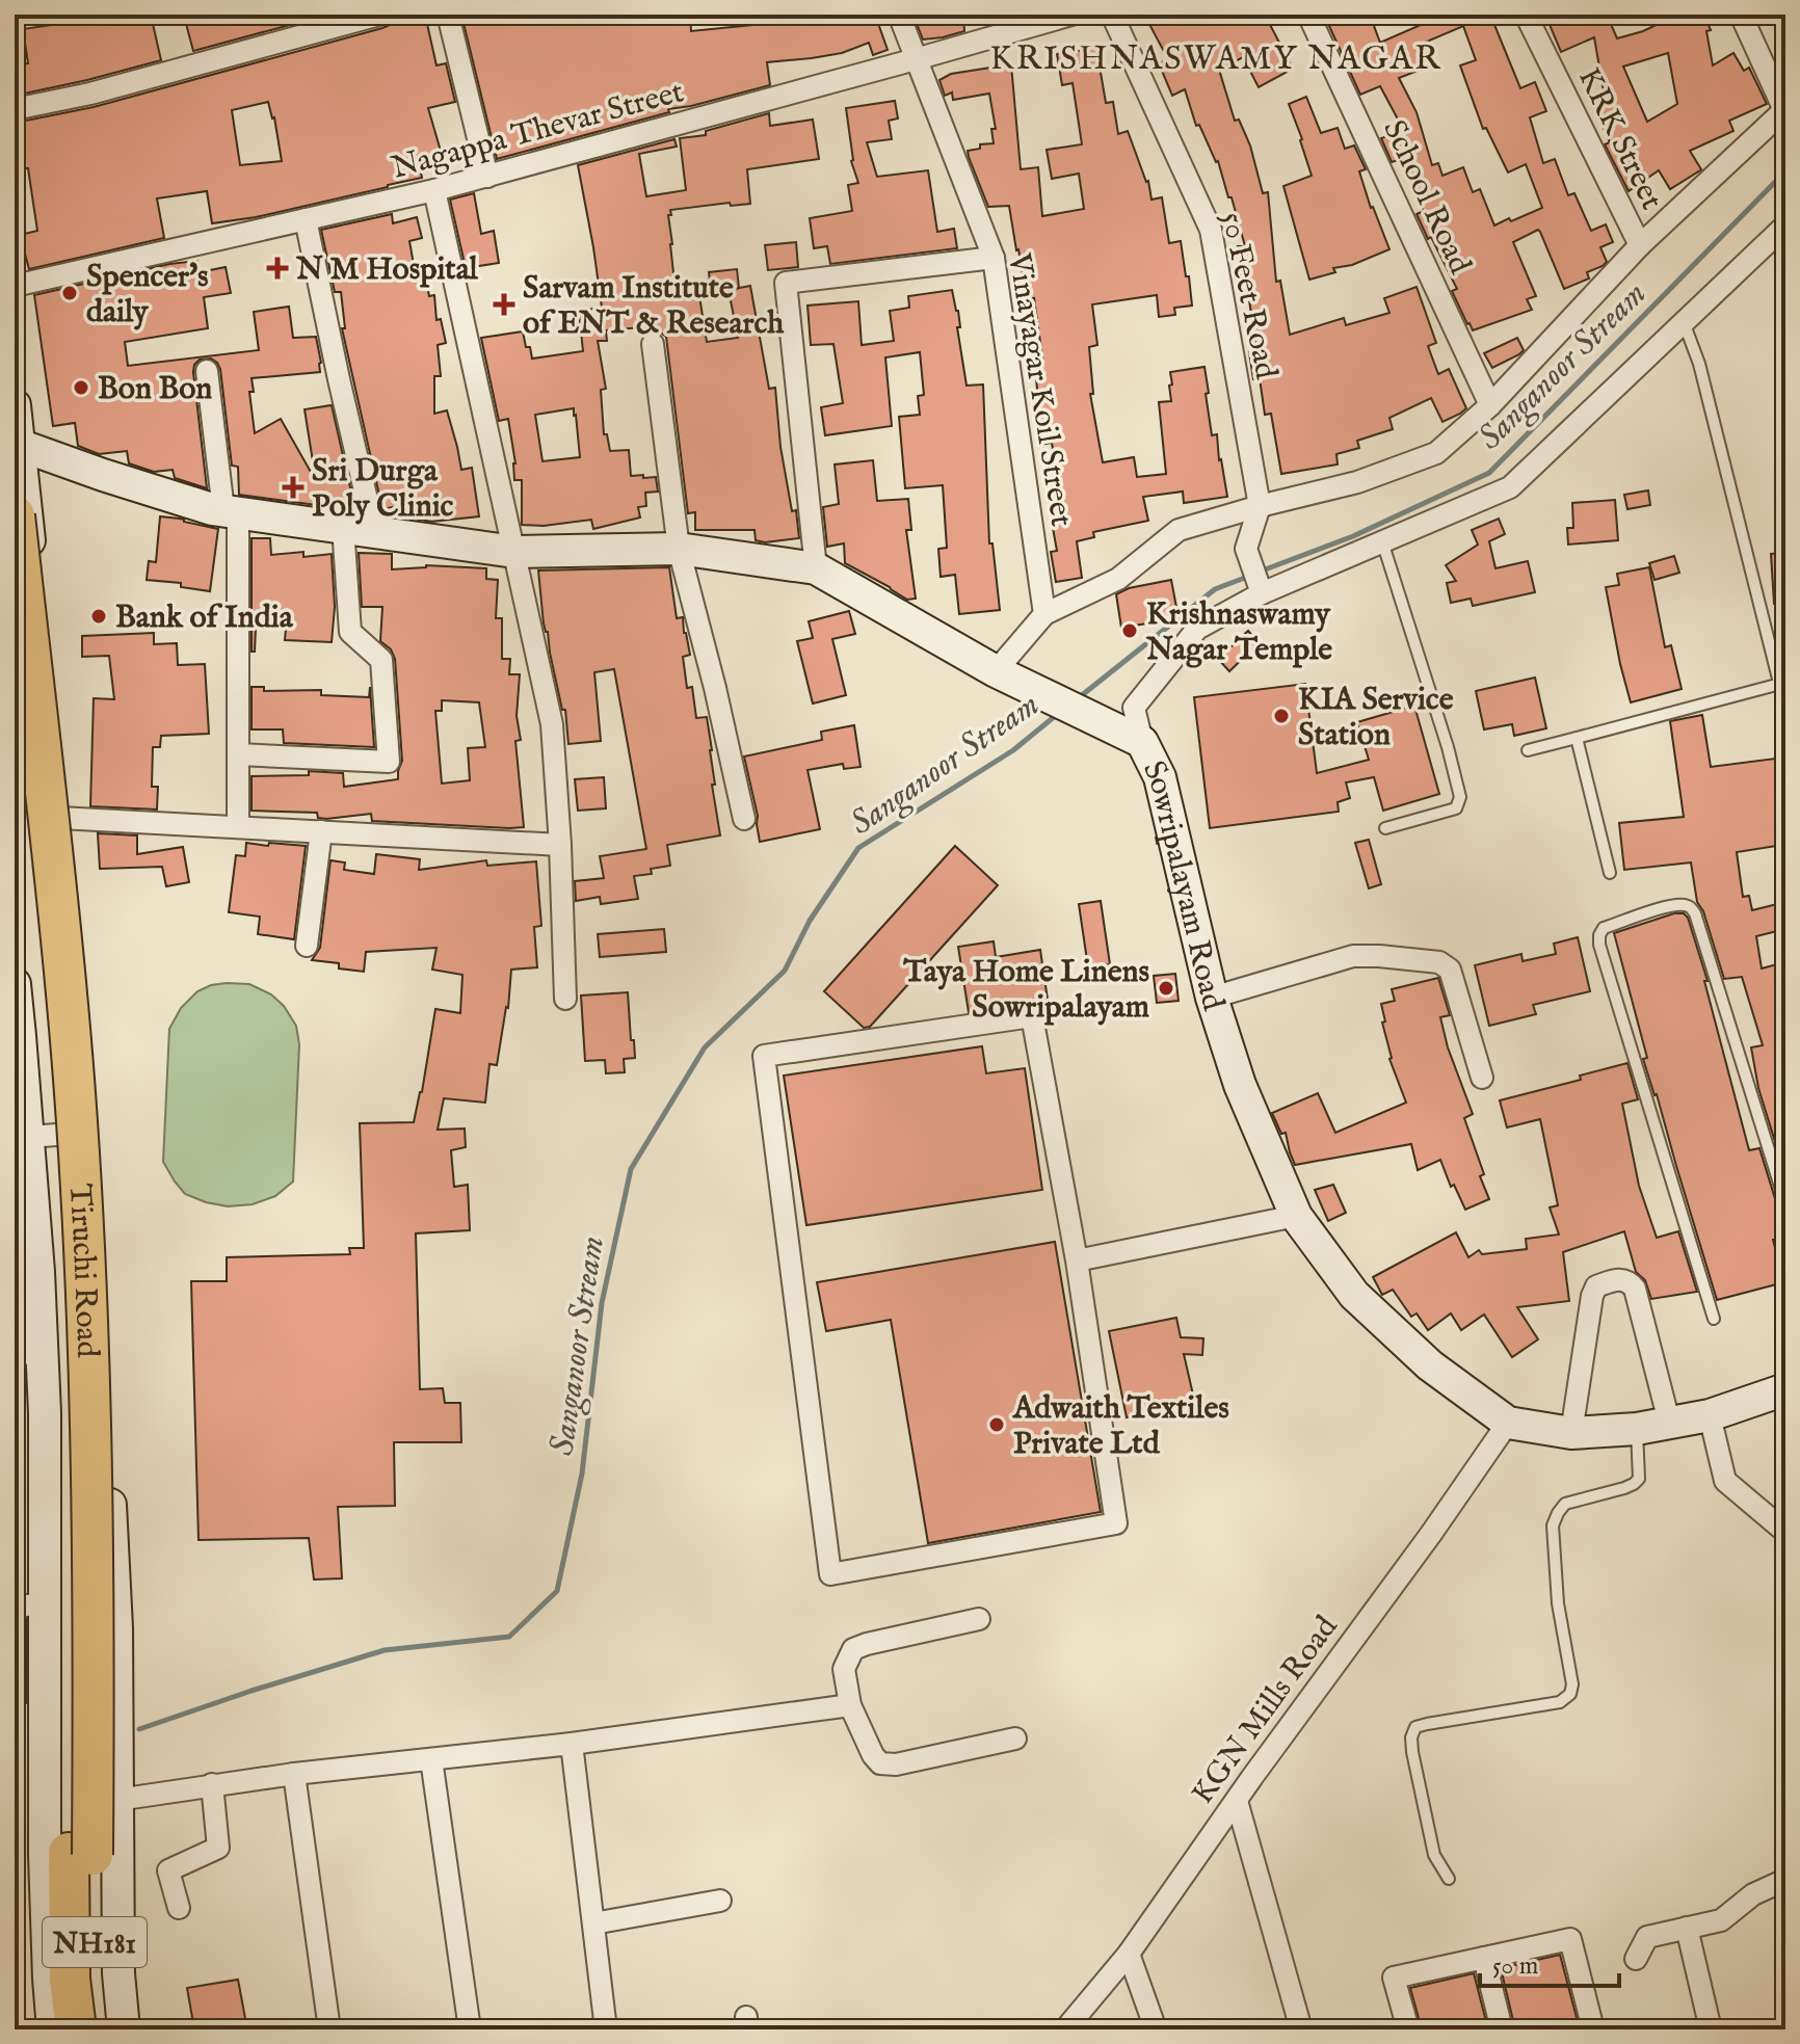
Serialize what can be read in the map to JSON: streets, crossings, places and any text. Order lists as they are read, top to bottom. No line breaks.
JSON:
{"streets":{"highway":["Tiruchi Road","NH181"],"street":["Nagappa Thevar Street","KRK Street","School Road","50 Feet Road","Vinayagar Koil Street","Sowripalayam Road","KGN Mills Road"]},"crossings":[["Nagappa Thevar Street","Vinayagar Koil Street"],["Sowripalayam Road","KGN Mills Road"],["Tiruchi Road","NH181"]],"districts":["KRISHNASWAMY NAGAR"],"water":["Sanganoor Stream"],"places":{"health":["N M Hospital","Sarvam Institute of ENT & Research","Sri Durga Poly Clinic"],"other":["Spencer's daily","Bon Bon","Bank of India","Krishnaswamy Nagar Temple","KIA Service Station","Taya Home Linens Sowripalayam","Adwaith Textiles Private Ltd"]},"scale_bar":"50 m"}
